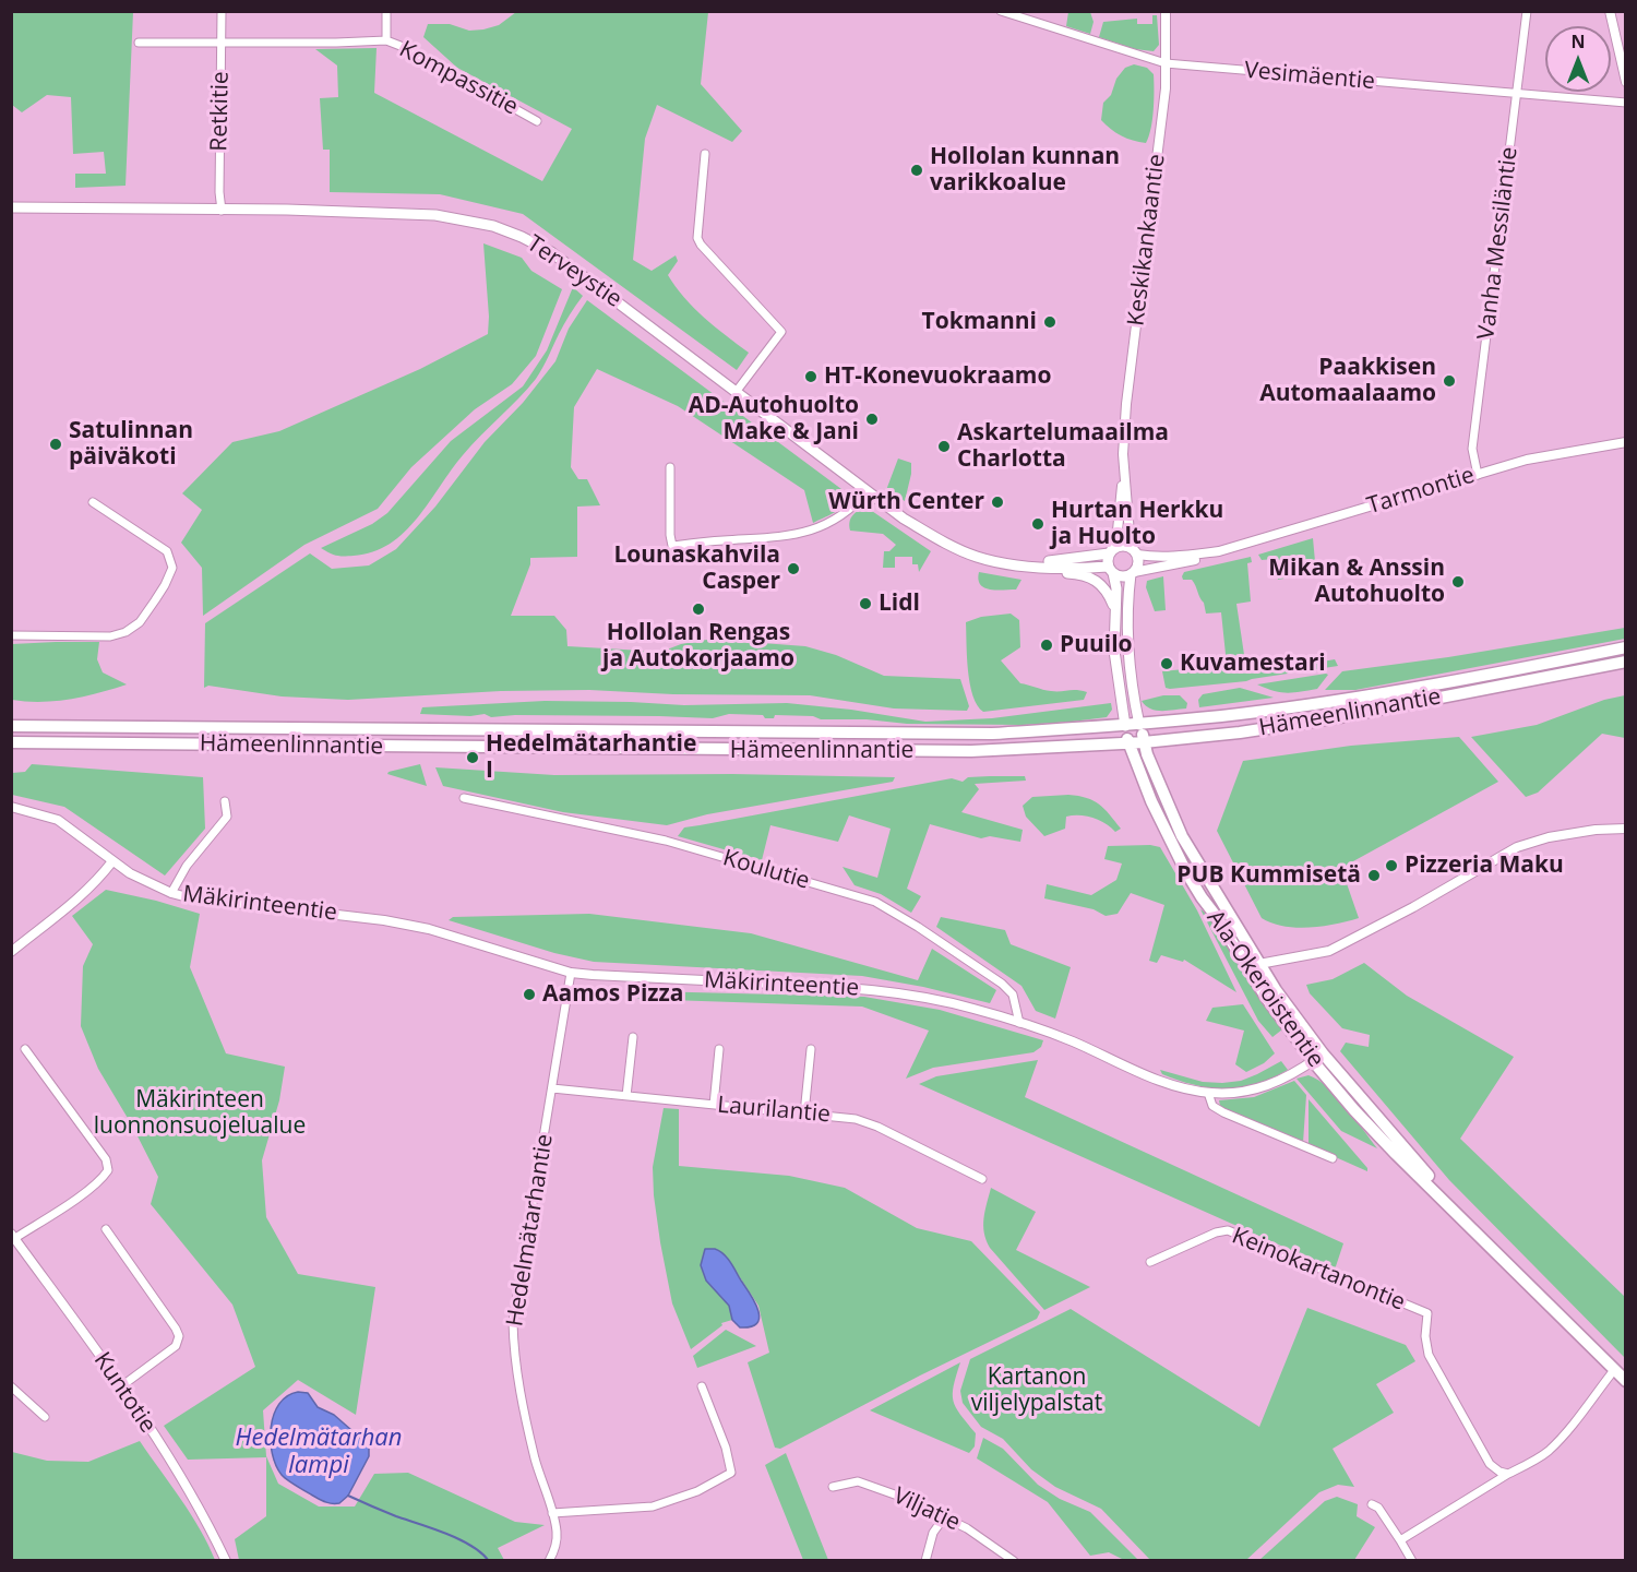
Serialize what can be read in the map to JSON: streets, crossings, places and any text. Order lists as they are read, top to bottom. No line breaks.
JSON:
{"streets":{"main road":["Terveystie","Hämeenlinnantie","Ala-Okeroistentie"],"street":["Vesimäentie","Kompassitie","Retkitie","Keskikankaantie","Vanha Messiläntie","Tarmontie","Koulutie","Mäkirinteentie","Laurilantie","Hedelmätarhantie","Keinokartanontie","Kuntotie","Viljatie"]},"crossings":[["Vesimäentie","Keskikankaantie"],["Vesimäentie","Vanha Messiläntie"],["Kompassitie","Retkitie"],["Retkitie","Terveystie"],["Keskikankaantie","Terveystie"],["Keskikankaantie","Tarmontie"],["Vanha Messiläntie","Tarmontie"],["Terveystie","Tarmontie"],["Hämeenlinnantie","Ala-Okeroistentie"],["Koulutie","Mäkirinteentie"],["Mäkirinteentie","Ala-Okeroistentie"],["Mäkirinteentie","Hedelmätarhantie"],["Laurilantie","Hedelmätarhantie"]],"water":["Hedelmätarhan lampi"],"parks":["Mäkirinteen luonnonsuojelualue","Kartanon viljelypalstat"],"places":["Hollolan kunnan varikkoalue","Tokmanni","HT-Konevuokraamo","Paakkisen Automaalaamo","AD-Autohuolto Make & Jani","Satulinnan päiväkoti","Askartelumaailma Charlotta","Würth Center","Hurtan Herkku ja Huolto","Lounaskahvila Casper","Mikan & Anssin Autohuolto","Lidl","Hollolan Rengas ja Autokorjaamo","Puuilo","Kuvamestari","Hedelmätarhantie I","Pizzeria Maku","PUB Kummisetä","Aamos Pizza"],"north":"top"}
